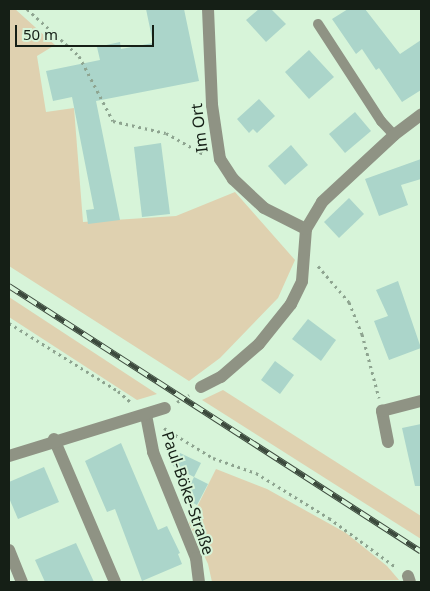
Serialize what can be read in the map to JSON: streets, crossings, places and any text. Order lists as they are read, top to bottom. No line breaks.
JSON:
{"streets":{"street":["Im Ort","Paul-Böke-Straße"]},"scale_bar":"50 m"}
